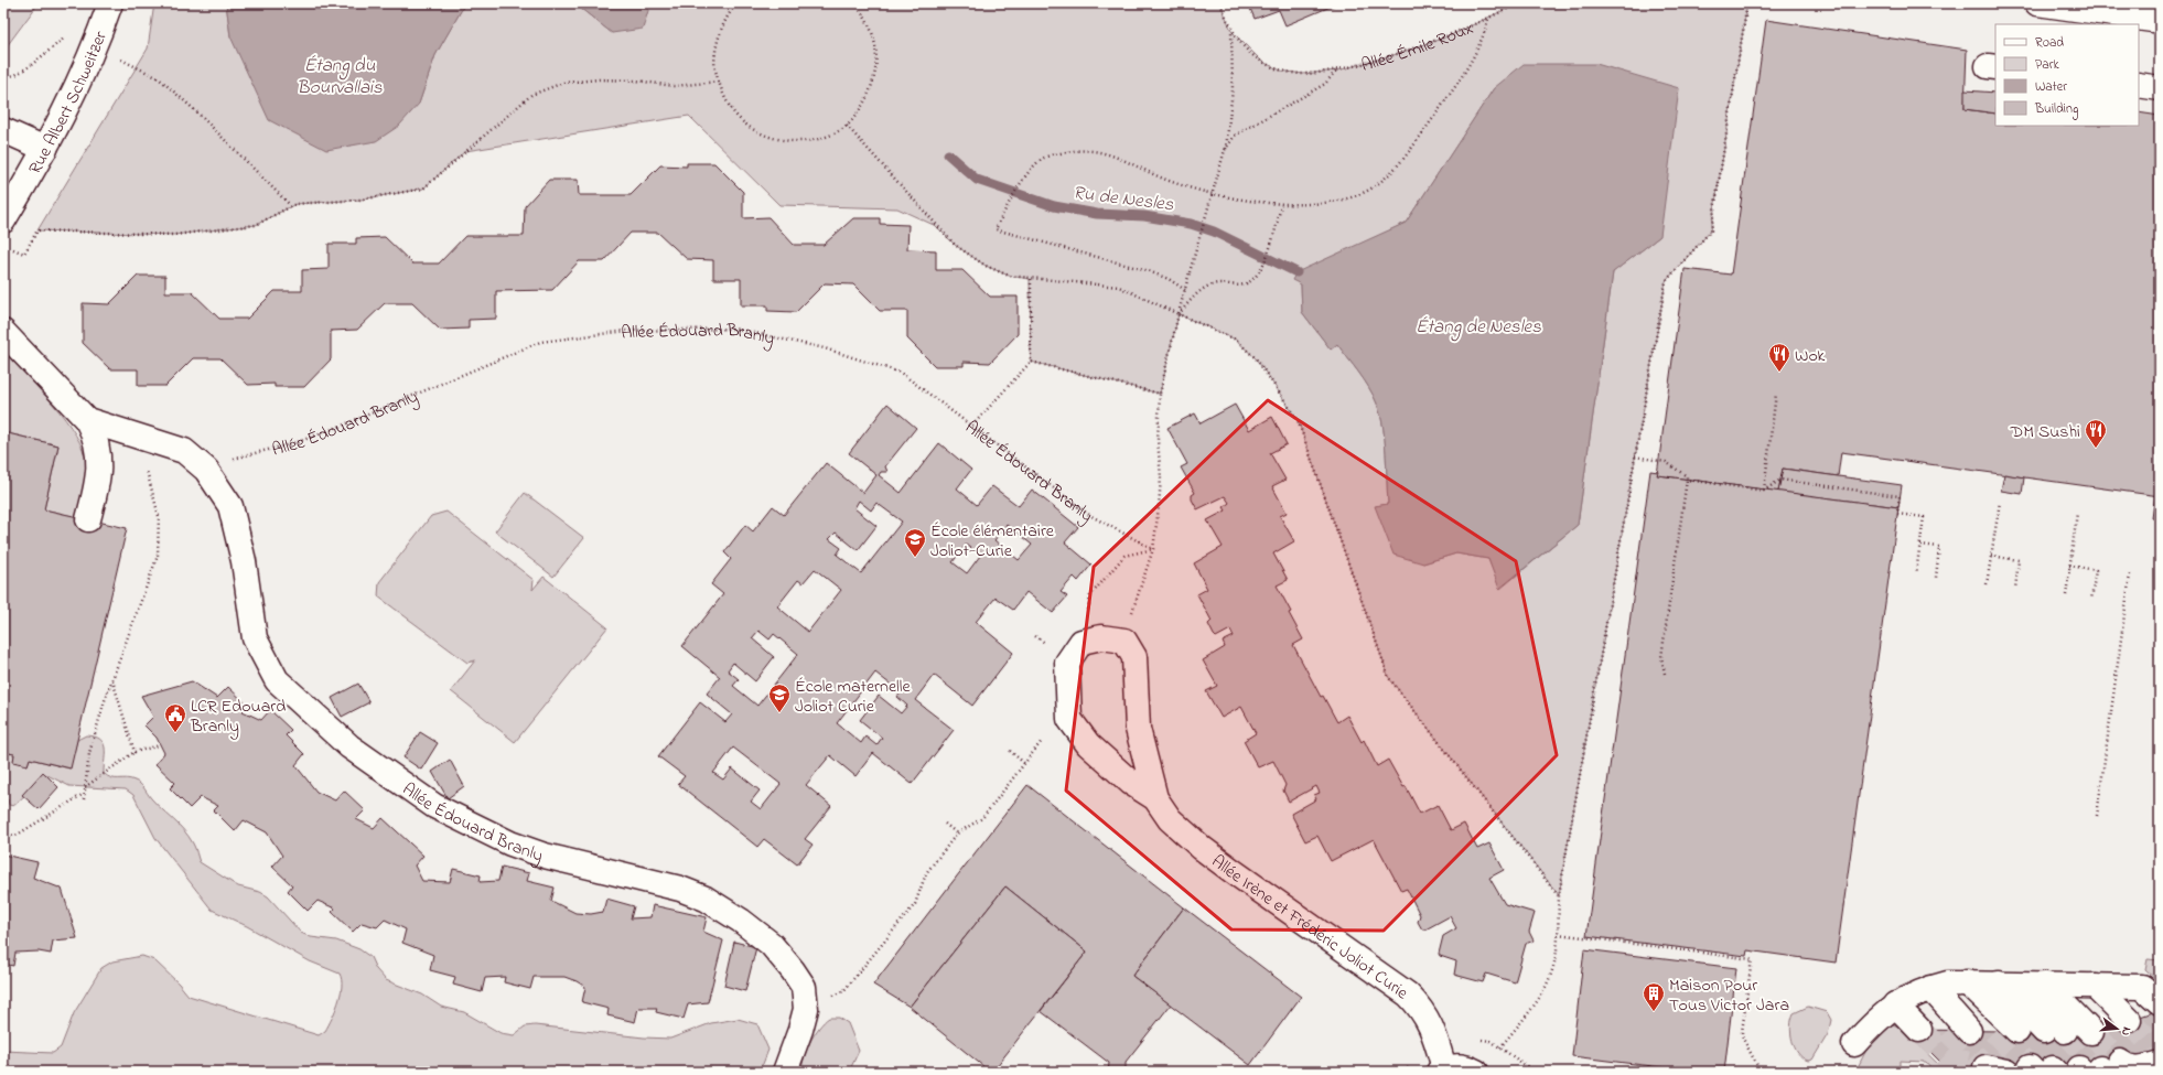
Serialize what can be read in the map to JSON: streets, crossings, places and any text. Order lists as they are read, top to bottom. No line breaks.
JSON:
{"streets":{"street":["Rue Albert Schweitzer","Allée Édouard Branly","Allée Irène et Frédéric Joliot Curie"],"path":["Allée Émile Roux"]},"water":["Étang du Bourvallais","Ru de Nesles","Étang de Nesles"],"places":{"restaurant":["Wok","DM Sushi"],"school or university":["École élémentaire Joliot-Curie","École maternelle Joliot Curie"],"public building":["LCR Edouard Branly"],"building":["Maison Pour Tous Victor Jara"]},"legend":["Road","Park","Water","Building"],"north":"right"}
